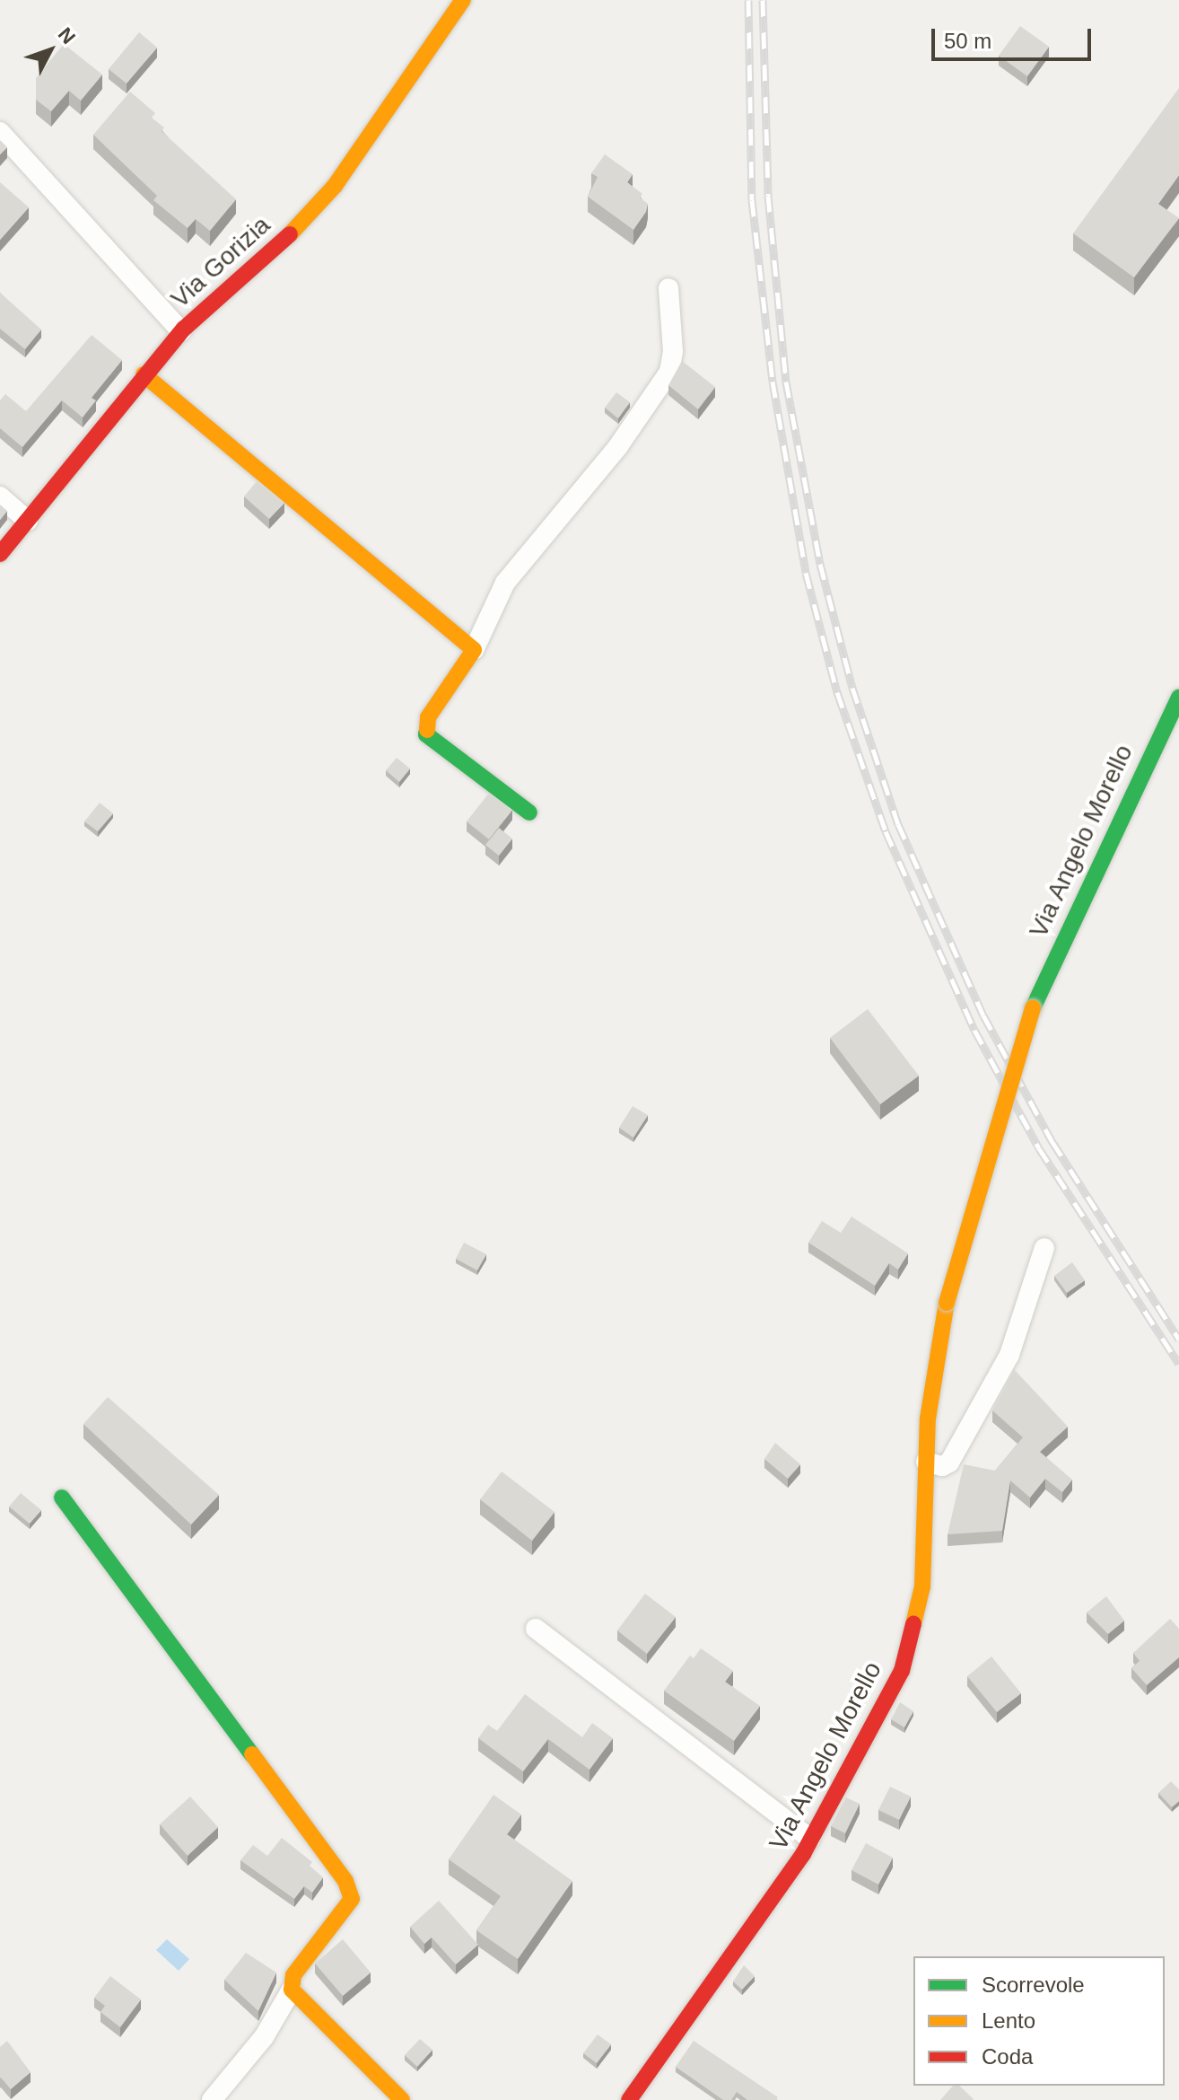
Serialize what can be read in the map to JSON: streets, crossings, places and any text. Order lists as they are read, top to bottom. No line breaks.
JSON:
{"streets":{"street":["Via Gorizia","Via Angelo Morello"]},"legend":["Scorrevole","Lento","Coda"],"scale_bar":"50 m","north":"top right"}
